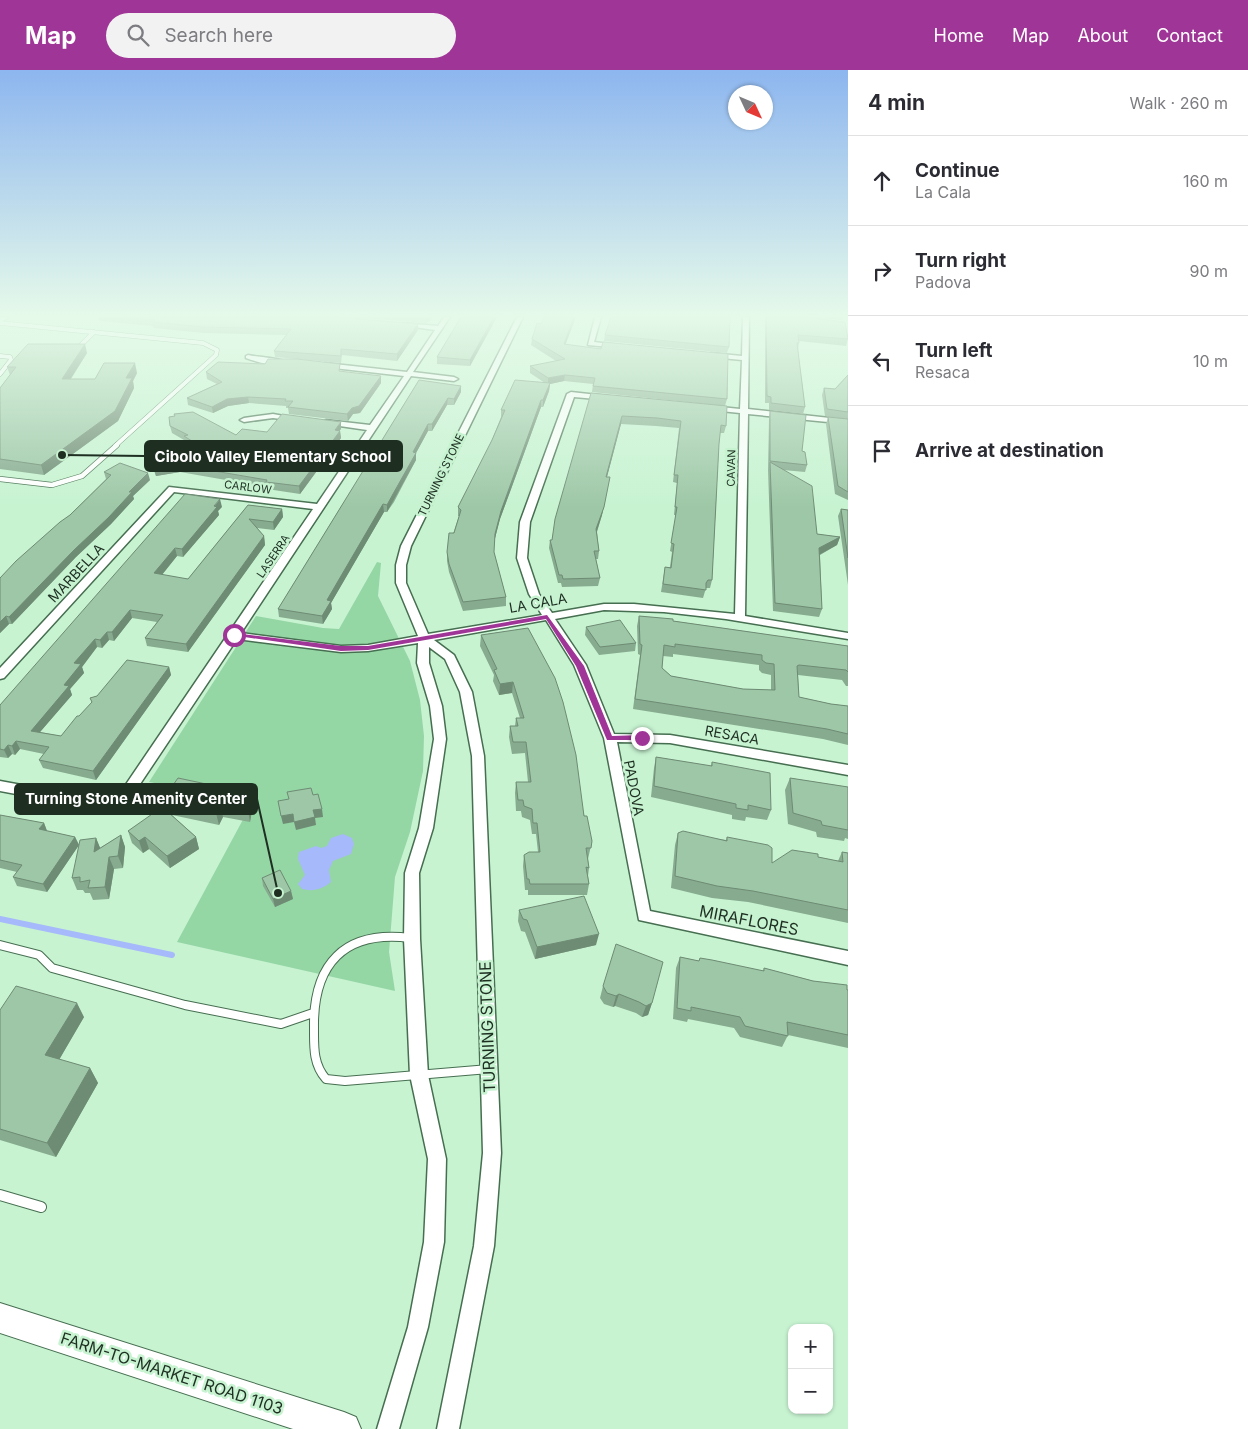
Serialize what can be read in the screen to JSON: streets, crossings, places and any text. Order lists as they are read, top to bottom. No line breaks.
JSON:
{"streets":{"main road":["FARM-TO-MARKET ROAD 1103"],"street":["CAVAN","TURNING STONE","CARLOW","LASERRA","MARBELLA","LA CALA","RESACA","PADOVA","MIRAFLORES"]},"crossings":[["CAVAN","LA CALA"],["TURNING STONE","LA CALA"],["CARLOW","LASERRA"],["CARLOW","MARBELLA"],["LASERRA","LA CALA"],["LA CALA","PADOVA"],["RESACA","PADOVA"],["PADOVA","MIRAFLORES"]],"places":["Cibolo Valley Elementary School","Turning Stone Amenity Center"],"north":"bottom right","page":{"header":"Map","search":"Search here","nav":["Home","Map","About","Contact"],"heading":["4 min","Walk · 260 m"],"list":[["Continue","La Cala","160 m"],["Turn right","Padova","90 m"],["Turn left","Resaca","10 m"],"Arrive at destination"],"map_buttons":["+","−"]}}
